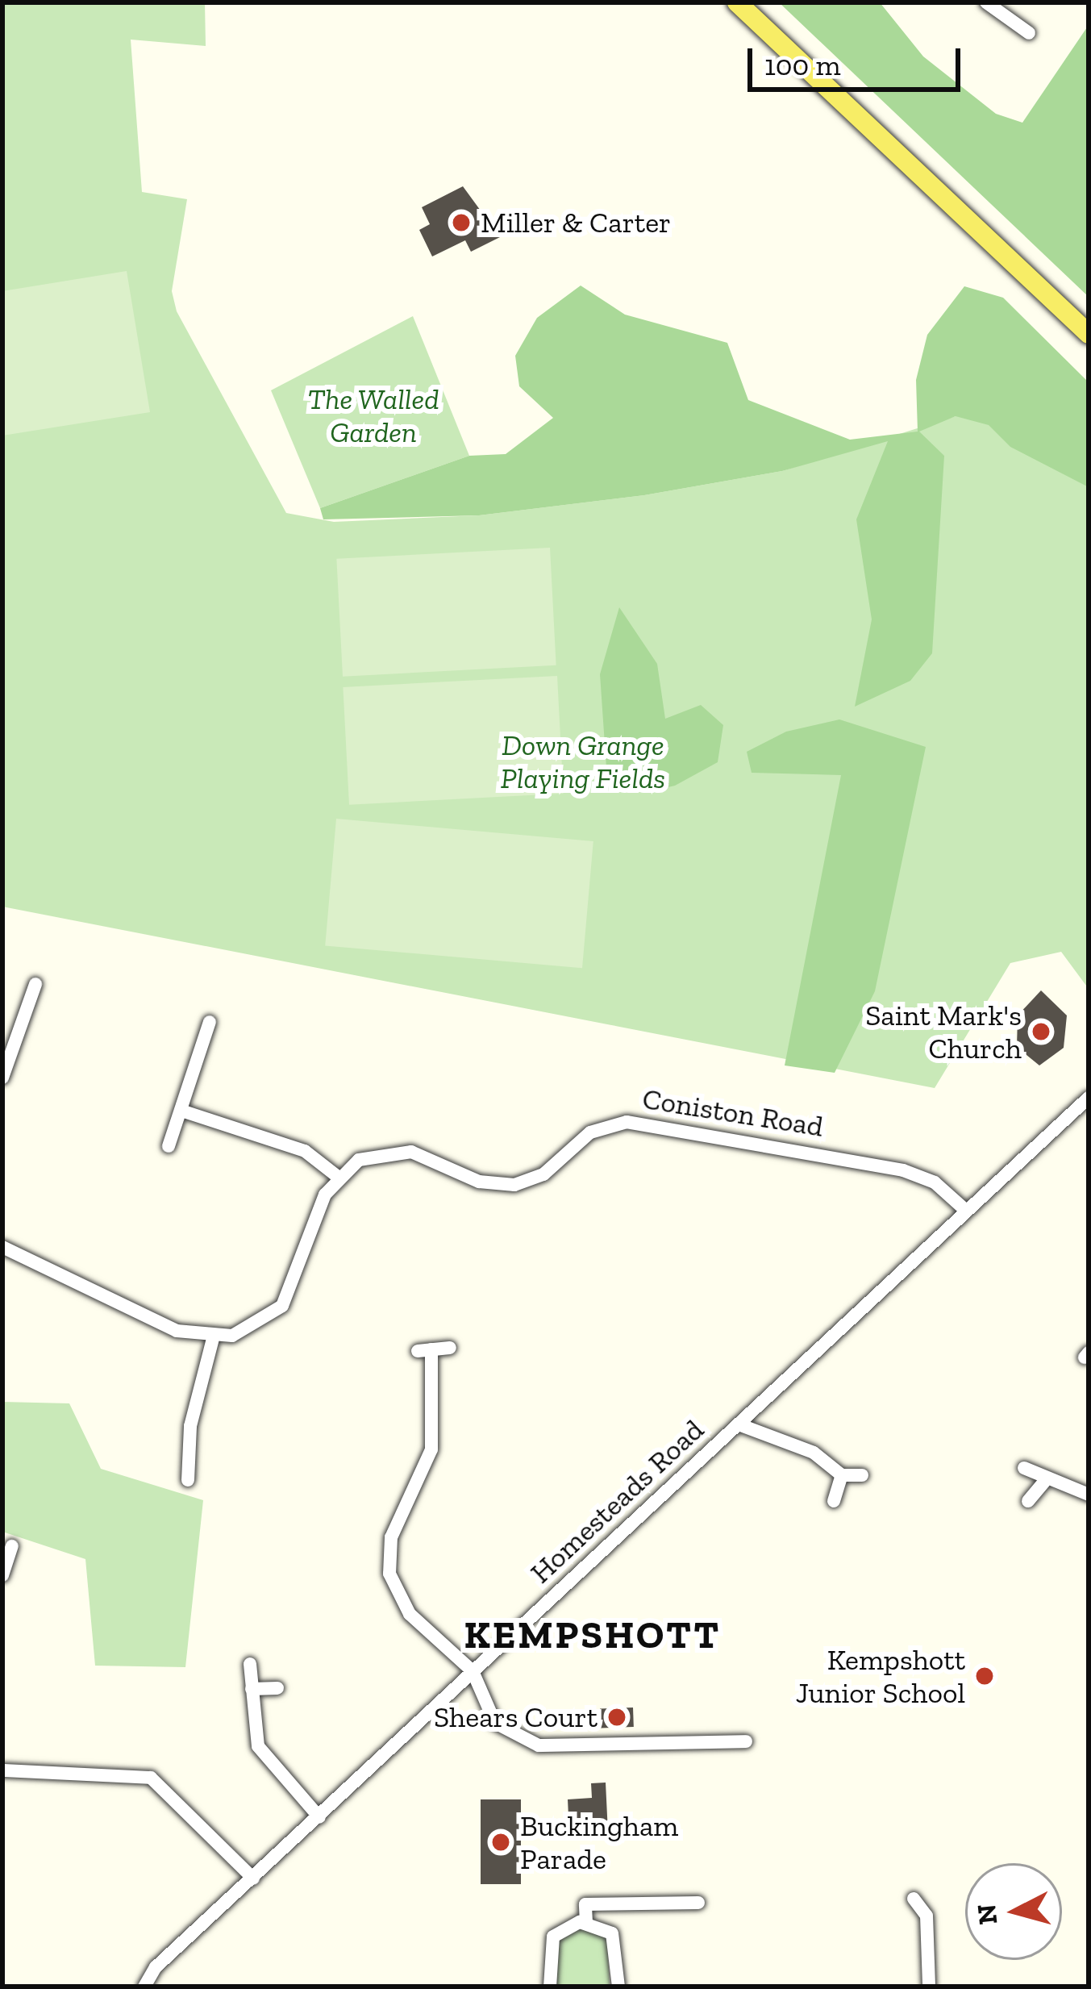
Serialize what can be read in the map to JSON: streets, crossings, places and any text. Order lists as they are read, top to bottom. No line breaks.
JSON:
{"streets":{"street":["Coniston Road","Homesteads Road"]},"crossings":[["Coniston Road","Homesteads Road"]],"districts":["KEMPSHOTT"],"parks":["The Walled Garden","Down Grange Playing Fields"],"places":["Miller & Carter","Saint Mark's Church","Kempshott Junior School","Shears Court","Buckingham Parade"],"scale_bar":"100 m","north":"left"}
